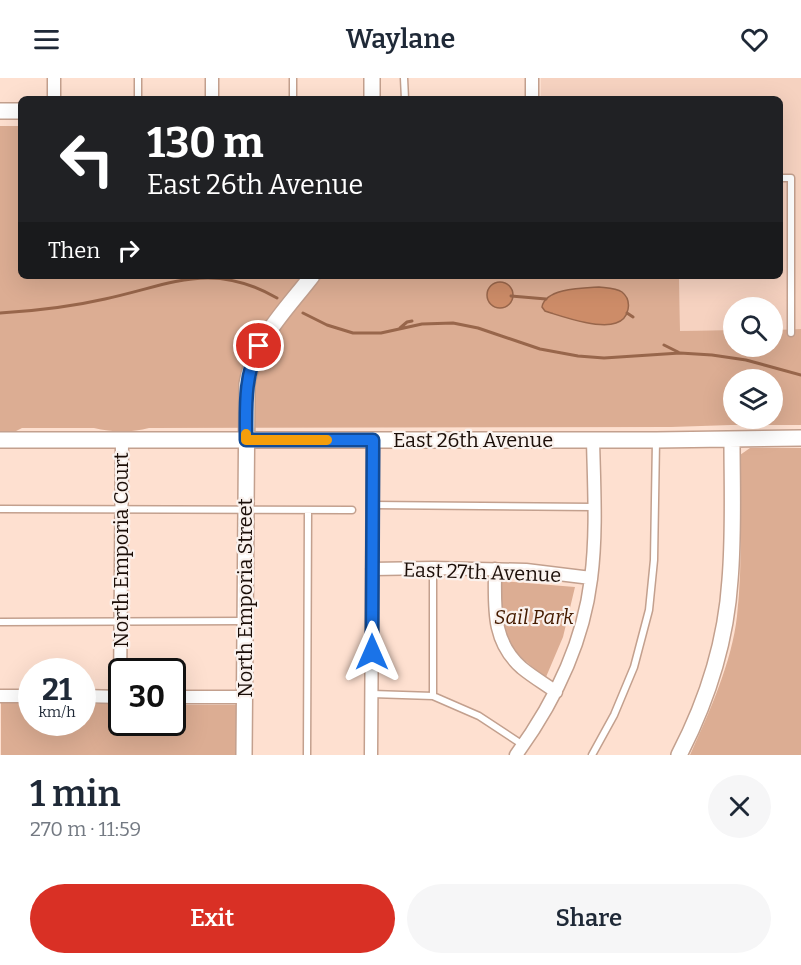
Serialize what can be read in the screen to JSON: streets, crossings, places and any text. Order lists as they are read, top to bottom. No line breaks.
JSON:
{"streets":{"street":["East 26th Avenue","North Emporia Court","East 27th Avenue","North Emporia Street"]},"crossings":[["East 26th Avenue","North Emporia Court"],["East 26th Avenue","North Emporia Street"]],"parks":["Sail Park"],"page":{"header":"Waylane","turn":["130 m","East 26th Avenue"],"then":"Then","speed":"21 km/h","limit":"30","heading":["1 min","270 m · 11:59"],"buttons":["Exit","Share"]}}
